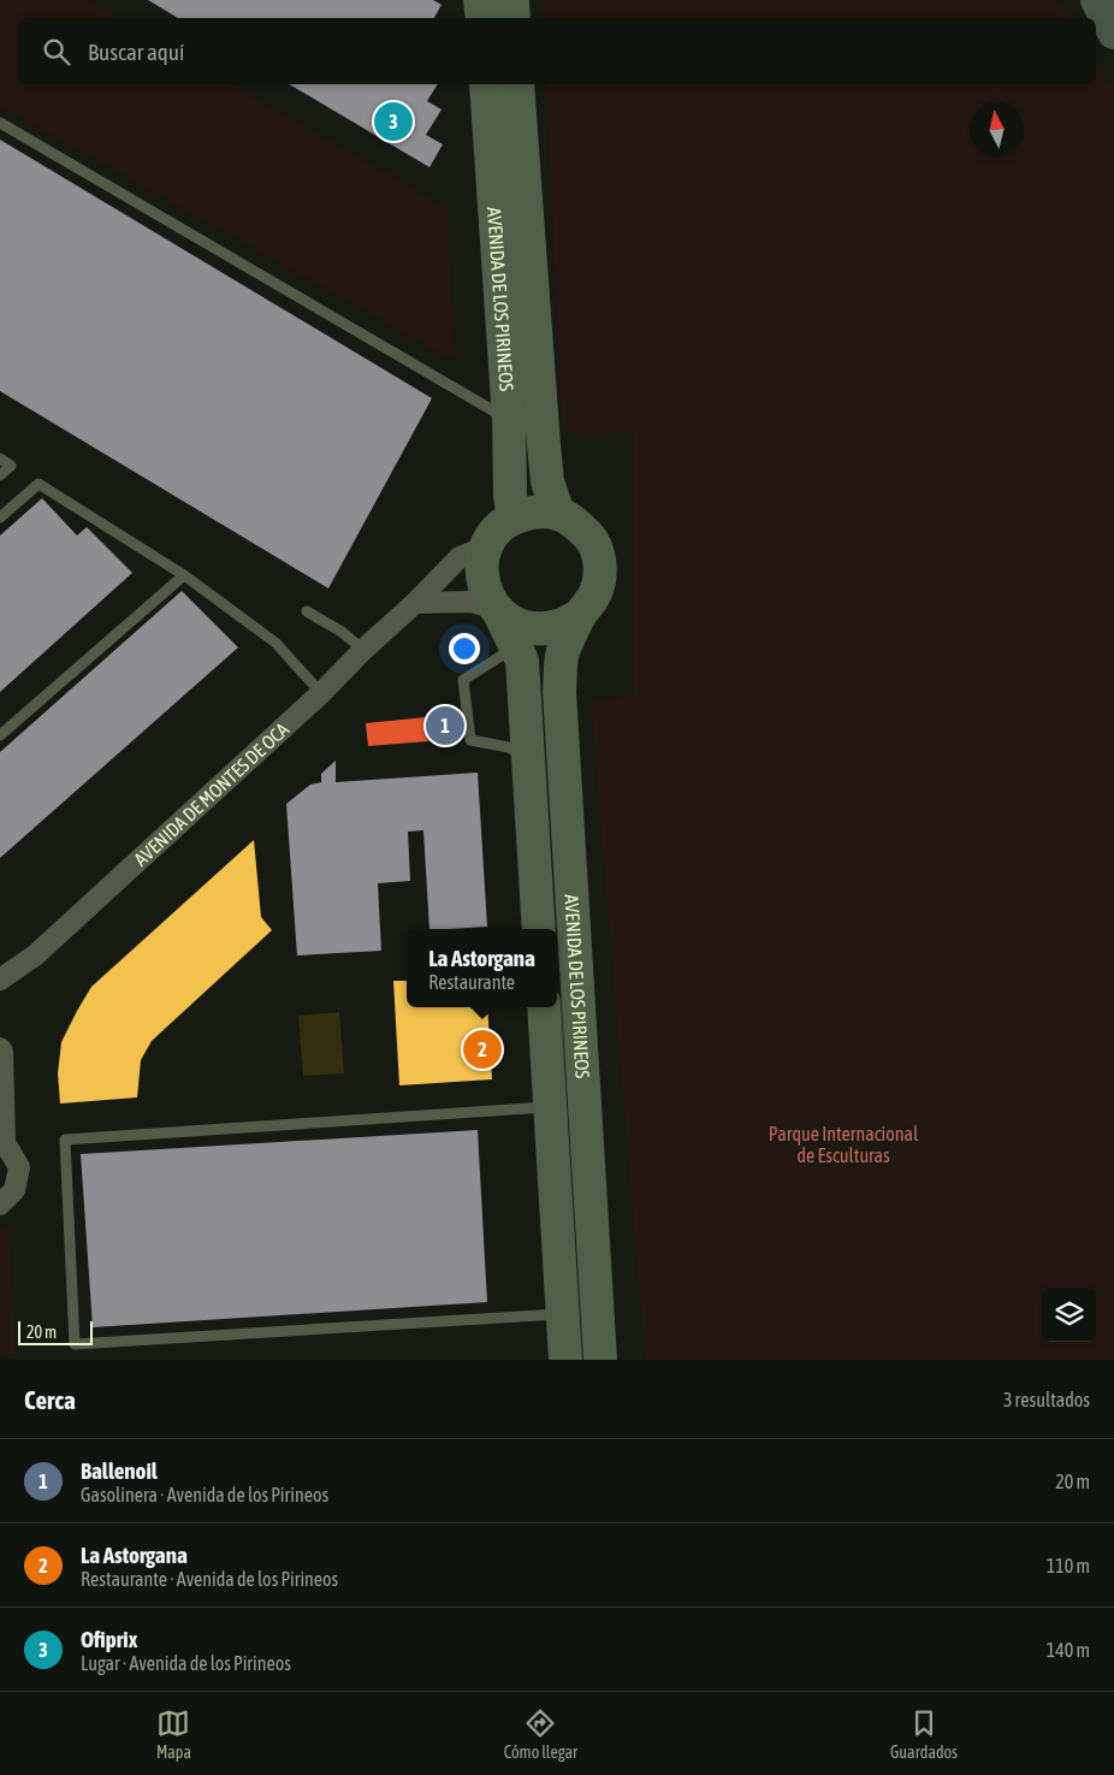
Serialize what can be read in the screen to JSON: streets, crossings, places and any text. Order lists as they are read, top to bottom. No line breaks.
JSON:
{"streets":{"main road":["AVENIDA DE LOS PIRINEOS"],"street":["AVENIDA DE MONTES DE OCA"]},"crossings":[["AVENIDA DE LOS PIRINEOS","AVENIDA DE MONTES DE OCA"]],"parks":["Parque Internacional de Esculturas"],"scale_bar":"20 m","north":"top","page":{"search":"Buscar aquí","pins":["3","1","2"],"popup":["La Astorgana","Restaurante"],"scale":"20 m","heading":["Cerca","3 resultados"],"list":[{"mark":"1","name":"Ballenoil","note":"Gasolinera · Avenida de los Pirineos","value":"20 m"},{"mark":"2","name":"La Astorgana","note":"Restaurante · Avenida de los Pirineos","value":"110 m"},{"mark":"3","name":"Ofiprix","note":"Lugar · Avenida de los Pirineos","value":"140 m"}],"nav":["Mapa","Cómo llegar","Guardados"]}}
